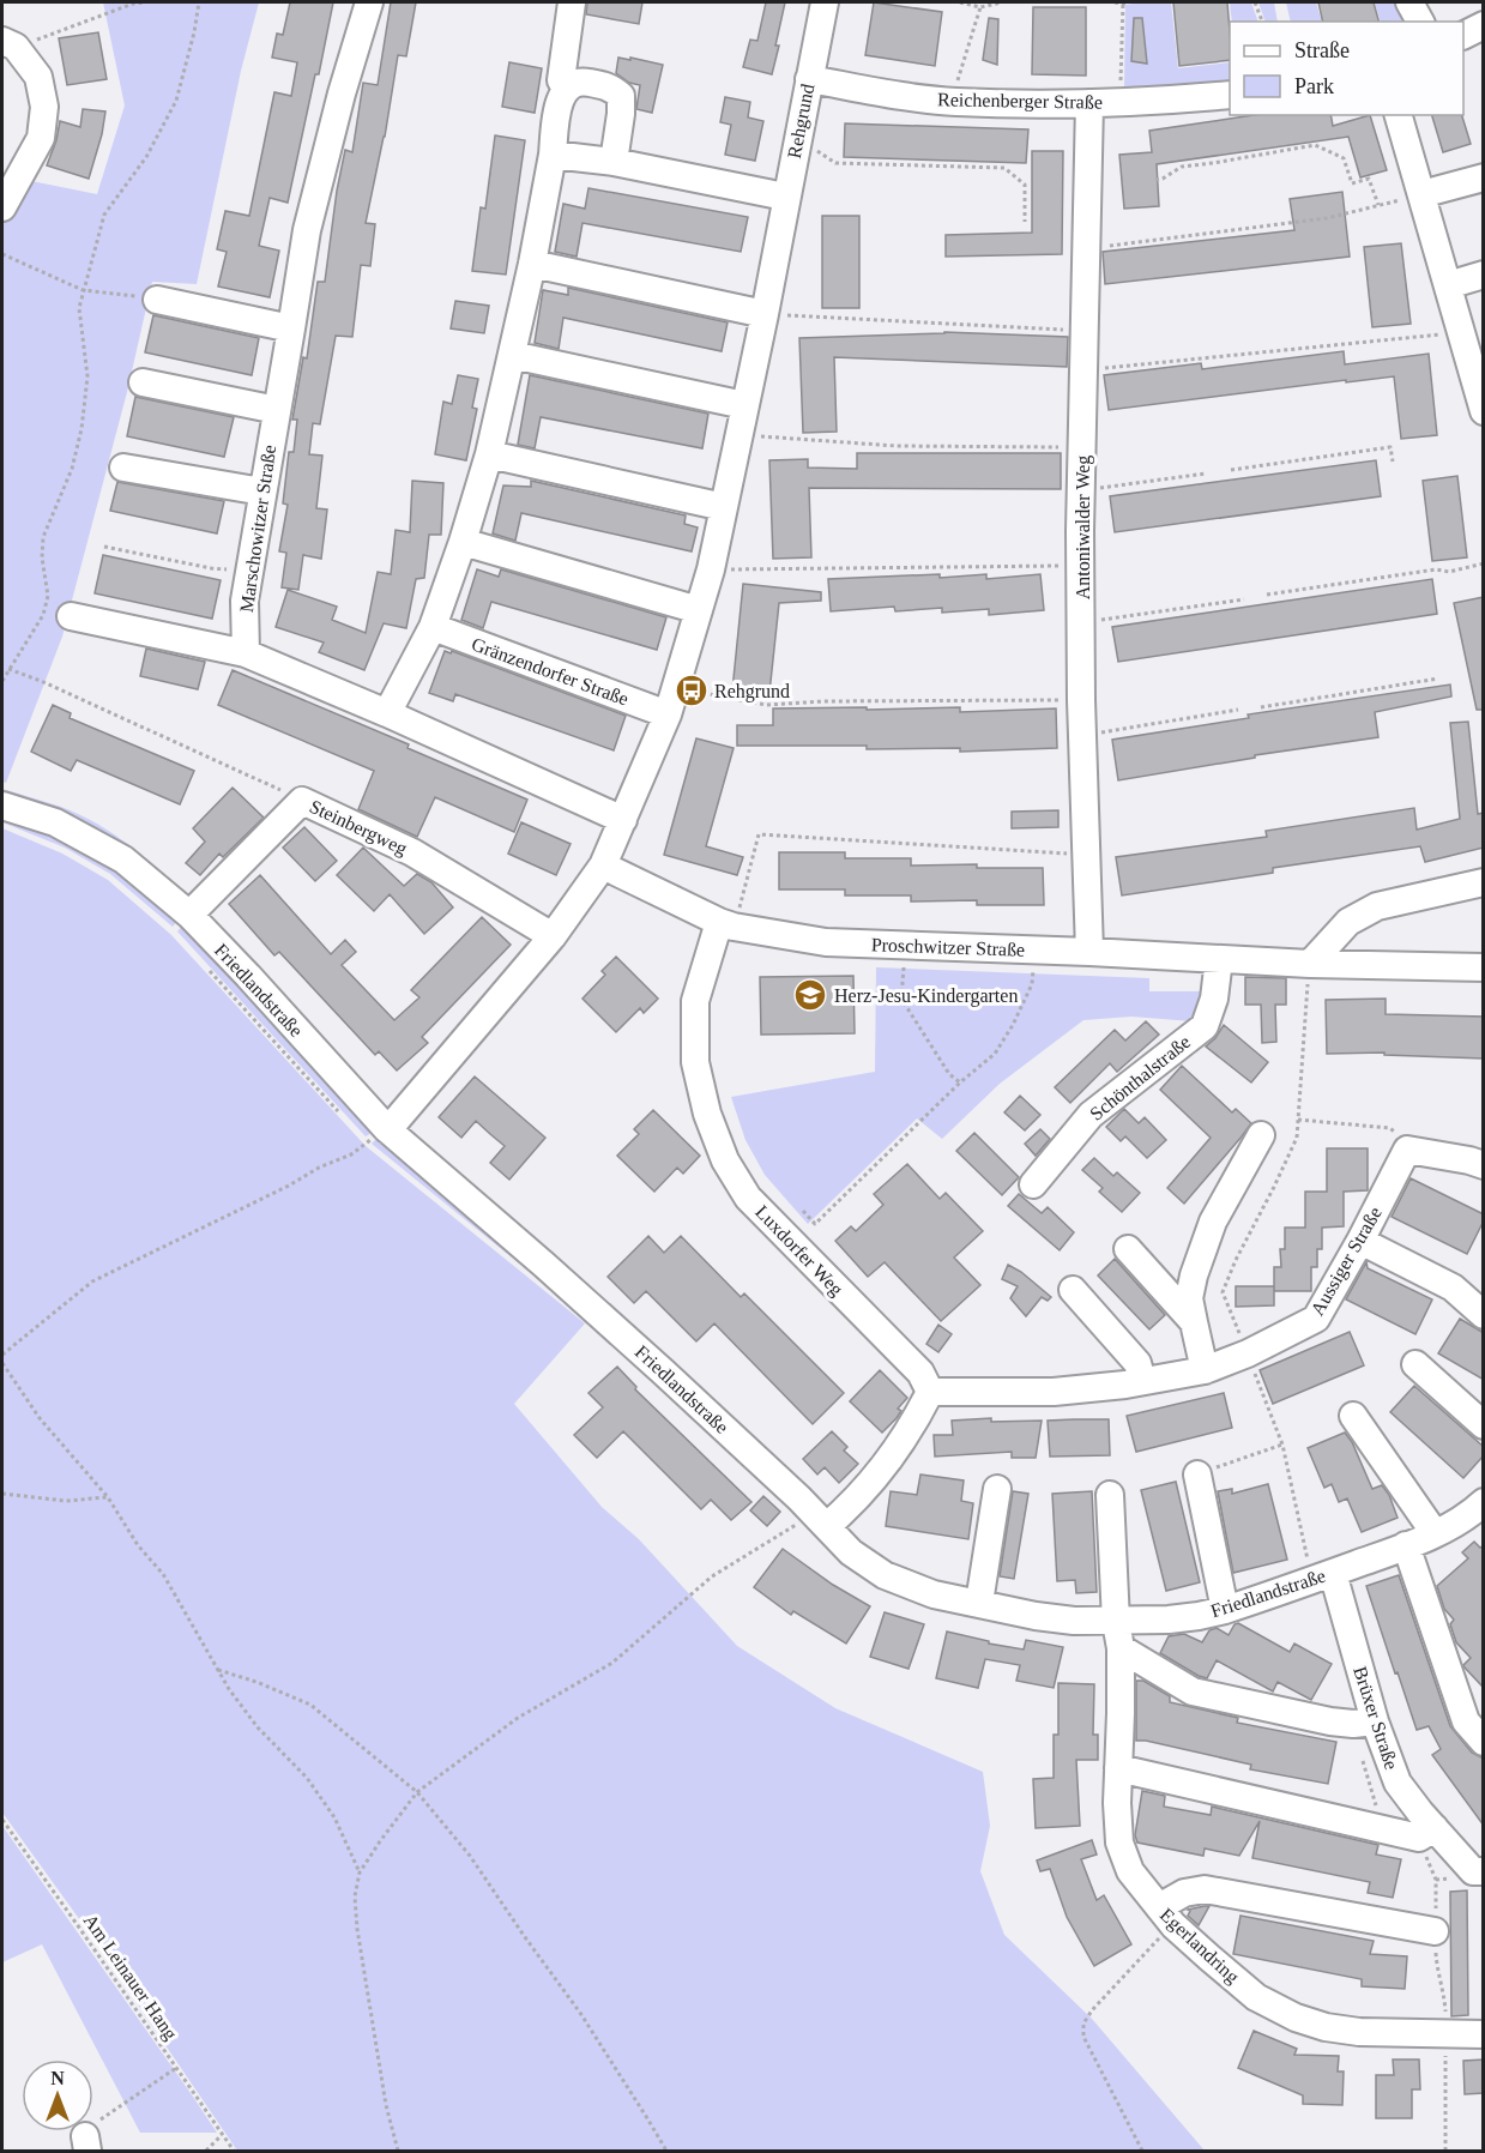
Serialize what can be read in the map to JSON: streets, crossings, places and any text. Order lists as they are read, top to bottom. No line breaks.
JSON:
{"streets":{"street":["Reichenberger Straße","Rehgrund","Antoniwalder Weg","Marschowitzer Straße","Gränzendorfer Straße","Steinbergweg","Proschwitzer Straße","Friedlandstraße","Schönthalstraße","Luxdorfer Weg","Aussiger Straße","Brüxer Straße","Egerlandring"],"path":["Am Leinauer Hang"]},"crossings":[["Reichenberger Straße","Rehgrund"],["Reichenberger Straße","Antoniwalder Weg"],["Rehgrund","Gränzendorfer Straße"],["Rehgrund","Steinbergweg"],["Rehgrund","Proschwitzer Straße"],["Rehgrund","Friedlandstraße"],["Antoniwalder Weg","Proschwitzer Straße"],["Steinbergweg","Friedlandstraße"],["Proschwitzer Straße","Schönthalstraße"],["Proschwitzer Straße","Luxdorfer Weg"],["Friedlandstraße","Brüxer Straße"],["Friedlandstraße","Egerlandring"],["Luxdorfer Weg","Aussiger Straße"]],"places":{"bus stop":["Rehgrund"],"school or university":["Herz-Jesu-Kindergarten"]},"legend":["Straße","Park"],"north":"top"}
